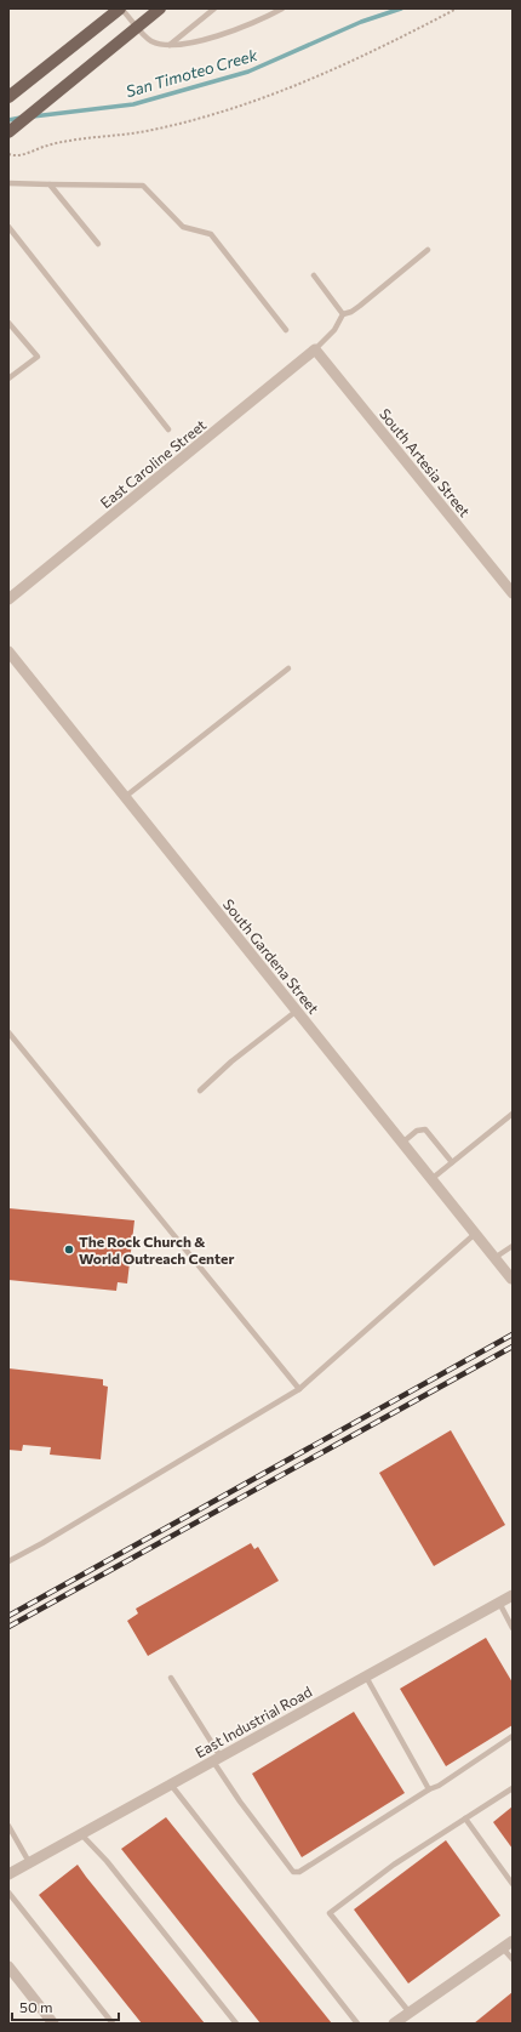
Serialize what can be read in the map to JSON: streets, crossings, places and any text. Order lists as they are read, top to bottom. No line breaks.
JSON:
{"streets":{"street":["South Artesia Street","East Caroline Street","South Gardena Street","East Industrial Road"]},"crossings":[["South Artesia Street","East Caroline Street"]],"water":["San Timoteo Creek"],"places":["The Rock Church & World Outreach Center"],"scale_bar":"50 m"}
